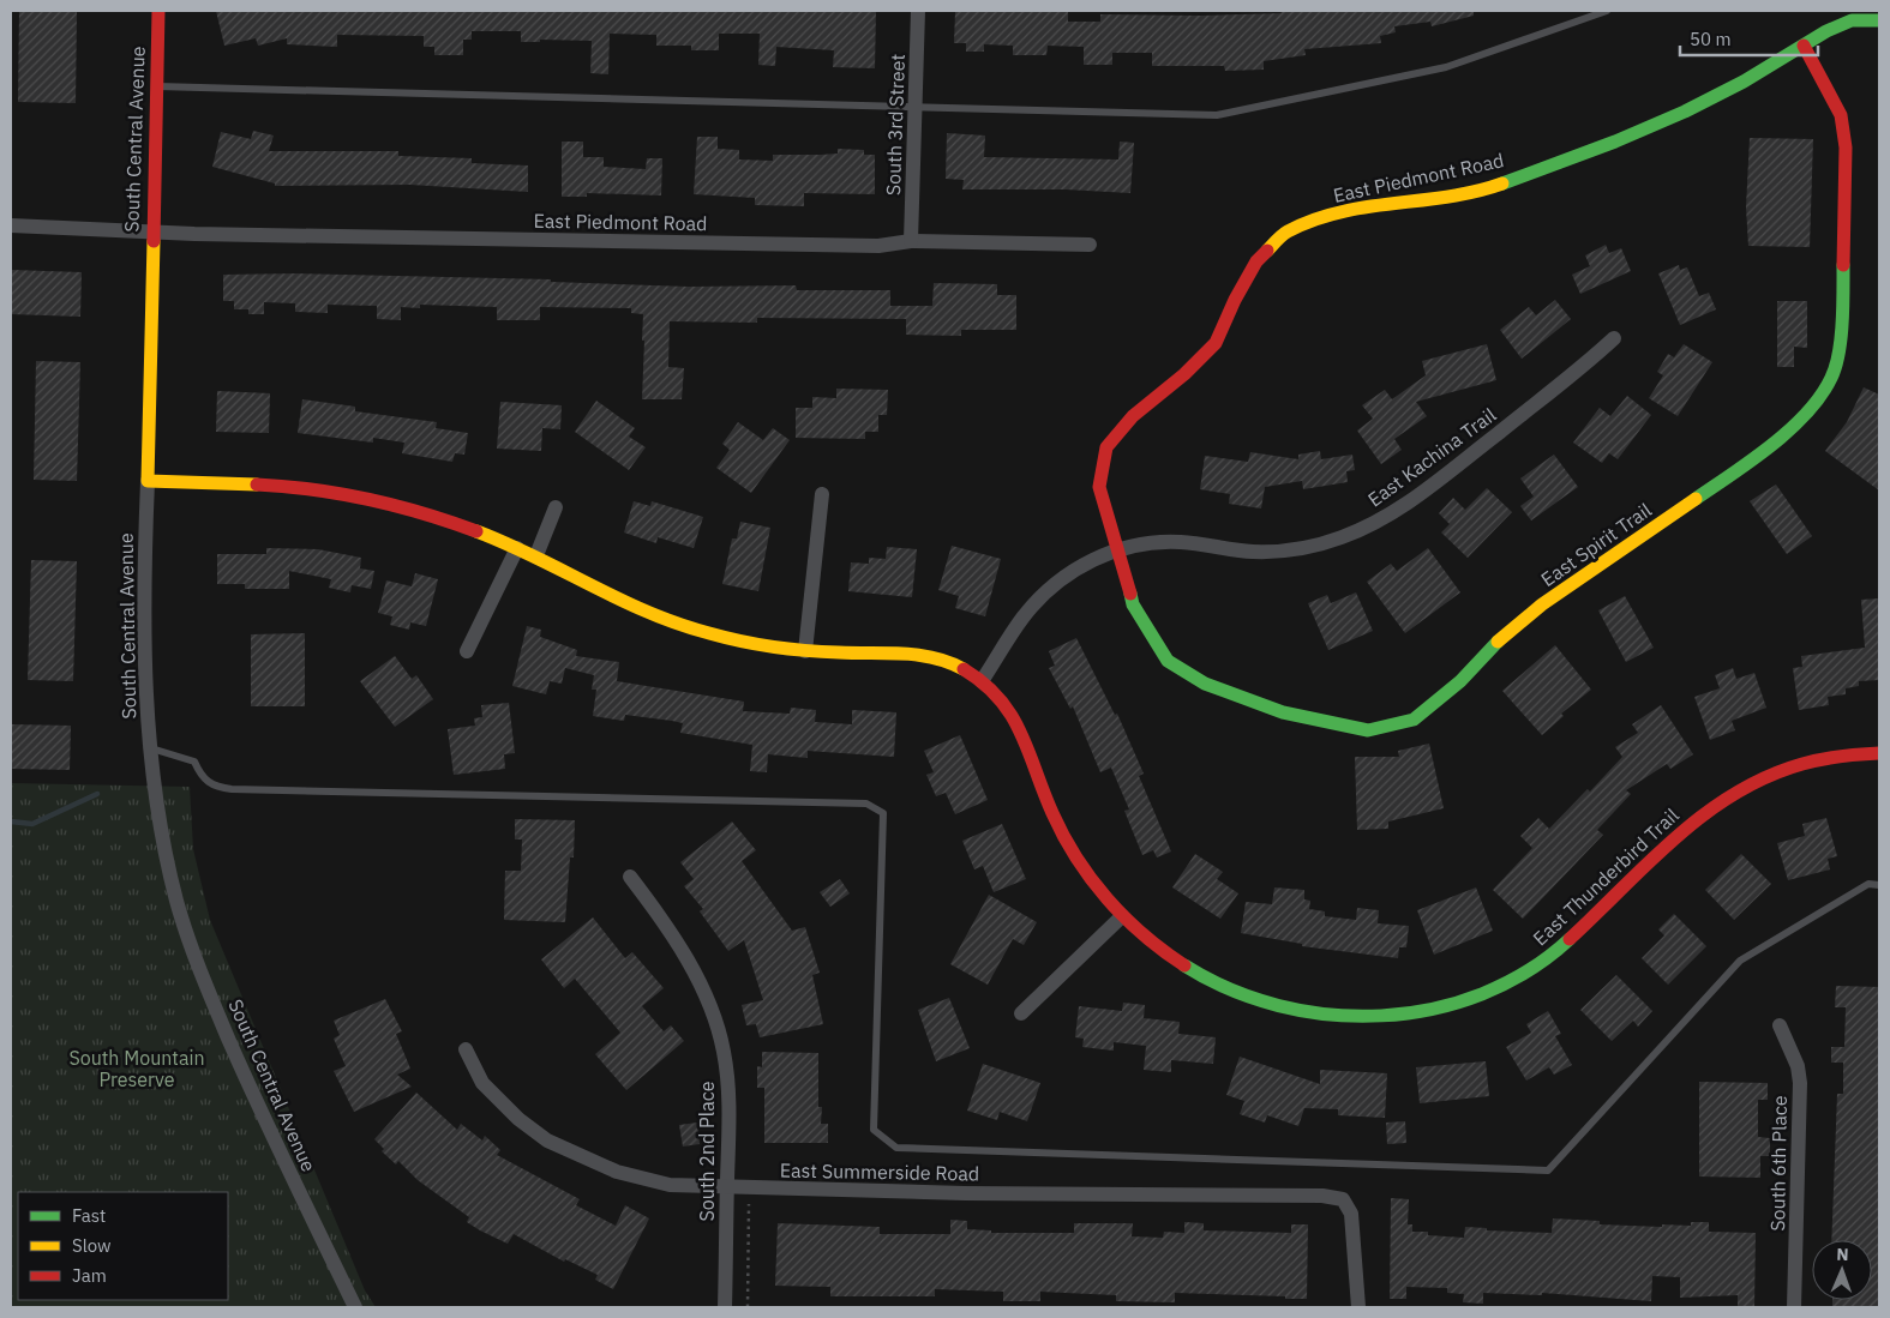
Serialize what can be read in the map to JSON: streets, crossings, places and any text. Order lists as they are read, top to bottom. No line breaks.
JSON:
{"streets":{"street":["South 3rd Street","South Central Avenue","East Piedmont Road","East Kachina Trail","East Spirit Trail","East Thunderbird Trail","South 2nd Place","South 6th Place","East Summerside Road"]},"crossings":[["South 3rd Street","East Piedmont Road"],["South Central Avenue","East Piedmont Road"],["South Central Avenue","East Thunderbird Trail"],["East Piedmont Road","East Kachina Trail"],["East Piedmont Road","East Spirit Trail"],["East Kachina Trail","East Spirit Trail"],["East Kachina Trail","East Thunderbird Trail"],["South 2nd Place","East Summerside Road"]],"parks":["South Mountain Preserve"],"legend":["Fast","Slow","Jam"],"scale_bar":"50 m","north":"top"}
